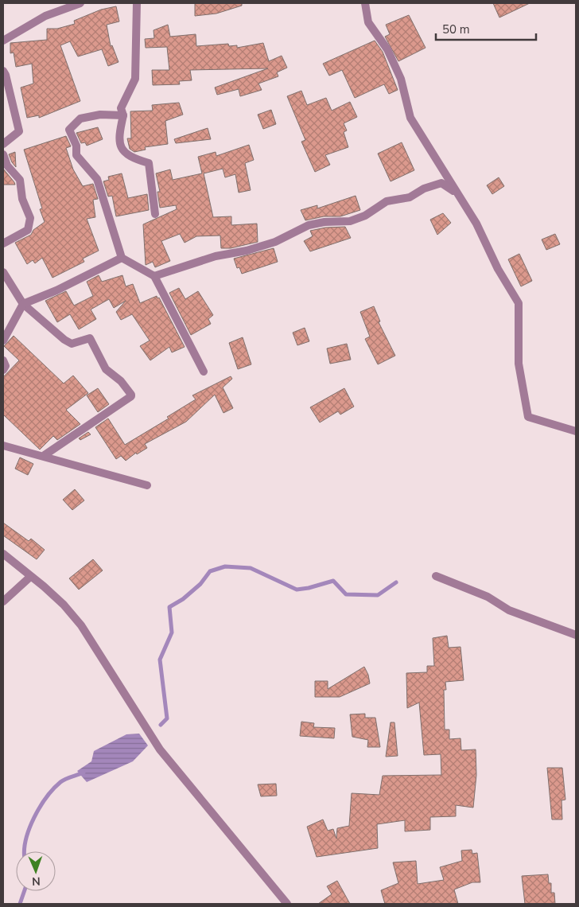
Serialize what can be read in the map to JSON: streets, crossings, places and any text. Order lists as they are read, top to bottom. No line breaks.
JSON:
{"scale_bar":"50 m","north":"bottom"}
